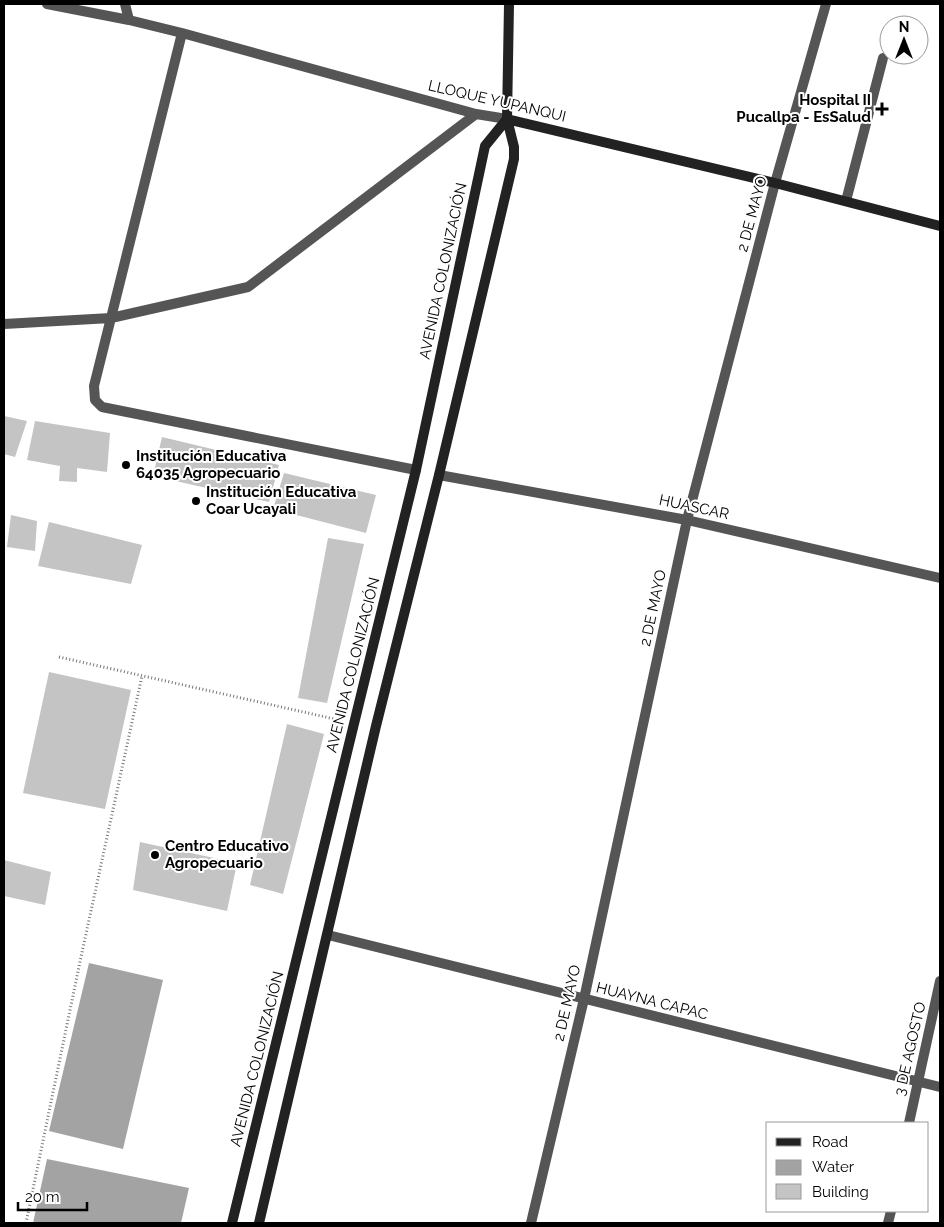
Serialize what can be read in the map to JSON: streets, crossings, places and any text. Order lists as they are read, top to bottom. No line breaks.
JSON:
{"streets":{"street":["LLOQUE YUPANQUI","2 DE MAYO","AVENIDA COLONIZACIÓN","HUASCAR","HUAYNA CAPAC","3 DE AGOSTO"]},"crossings":[["LLOQUE YUPANQUI","2 DE MAYO"],["LLOQUE YUPANQUI","AVENIDA COLONIZACIÓN"],["2 DE MAYO","HUASCAR"],["2 DE MAYO","HUAYNA CAPAC"],["HUAYNA CAPAC","3 DE AGOSTO"]],"places":{"health":["Hospital II Pucallpa - EsSalud"],"other":["Institución Educativa 64035 Agropecuario","Institución Educativa Coar Ucayali","Centro Educativo Agropecuario"]},"legend":["Road","Water","Building"],"scale_bar":"20 m","north":"top"}
